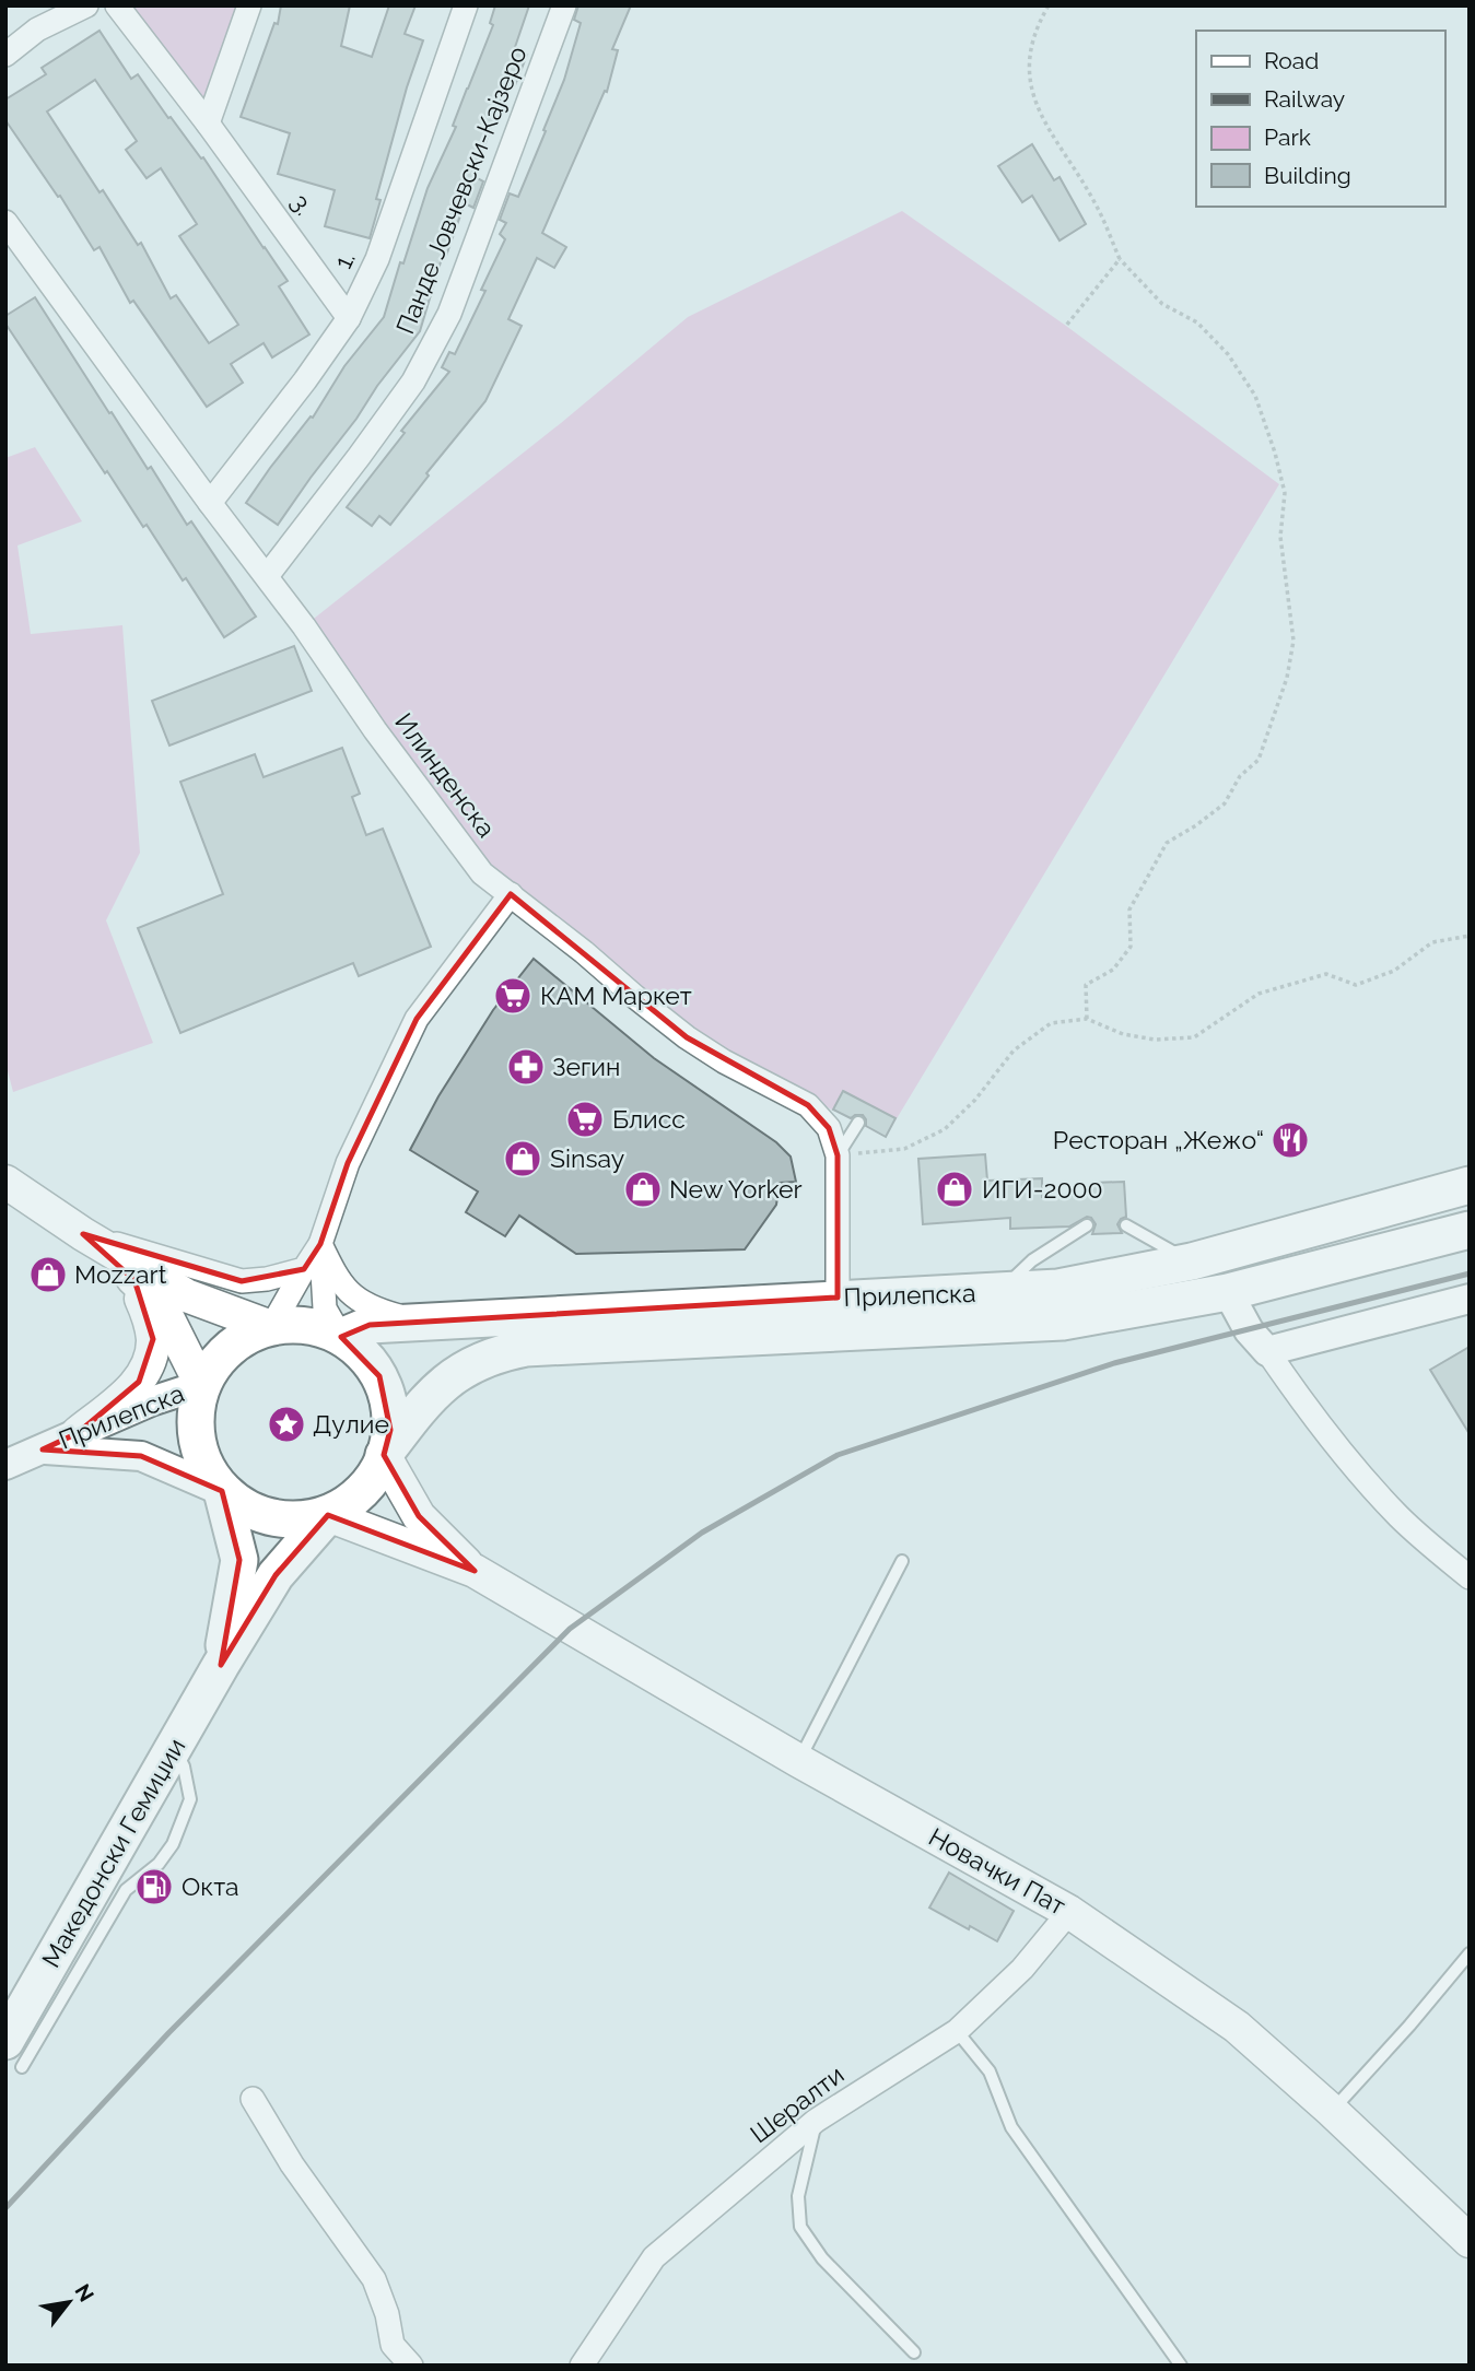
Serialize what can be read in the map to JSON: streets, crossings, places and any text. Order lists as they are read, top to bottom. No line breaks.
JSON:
{"streets":{"main road":["Прилепска","Македонски Гемиџии","Новачки Пат"],"street":["Панде Јовчевски-Кајзеро","3.","1.","Илинденска","Шералти"]},"crossings":[["Панде Јовчевски-Кајзеро","Илинденска"],["3.","1."],["1.","Илинденска"],["Илинденска","Прилепска"],["Прилепска","Македонски Гемиџии"],["Новачки Пат","Шералти"]],"places":{"supermarket":["КАМ Маркет","Блисс"],"pharmacy":["Зегин"],"restaurant":["Ресторан „Жежо“"],"shop":["Sinsay","New Yorker","ИГИ-2000","Mozzart"],"place":["Дулие"],"fuel station":["Окта"]},"legend":["Road","Railway","Park","Building"],"north":"top right"}
